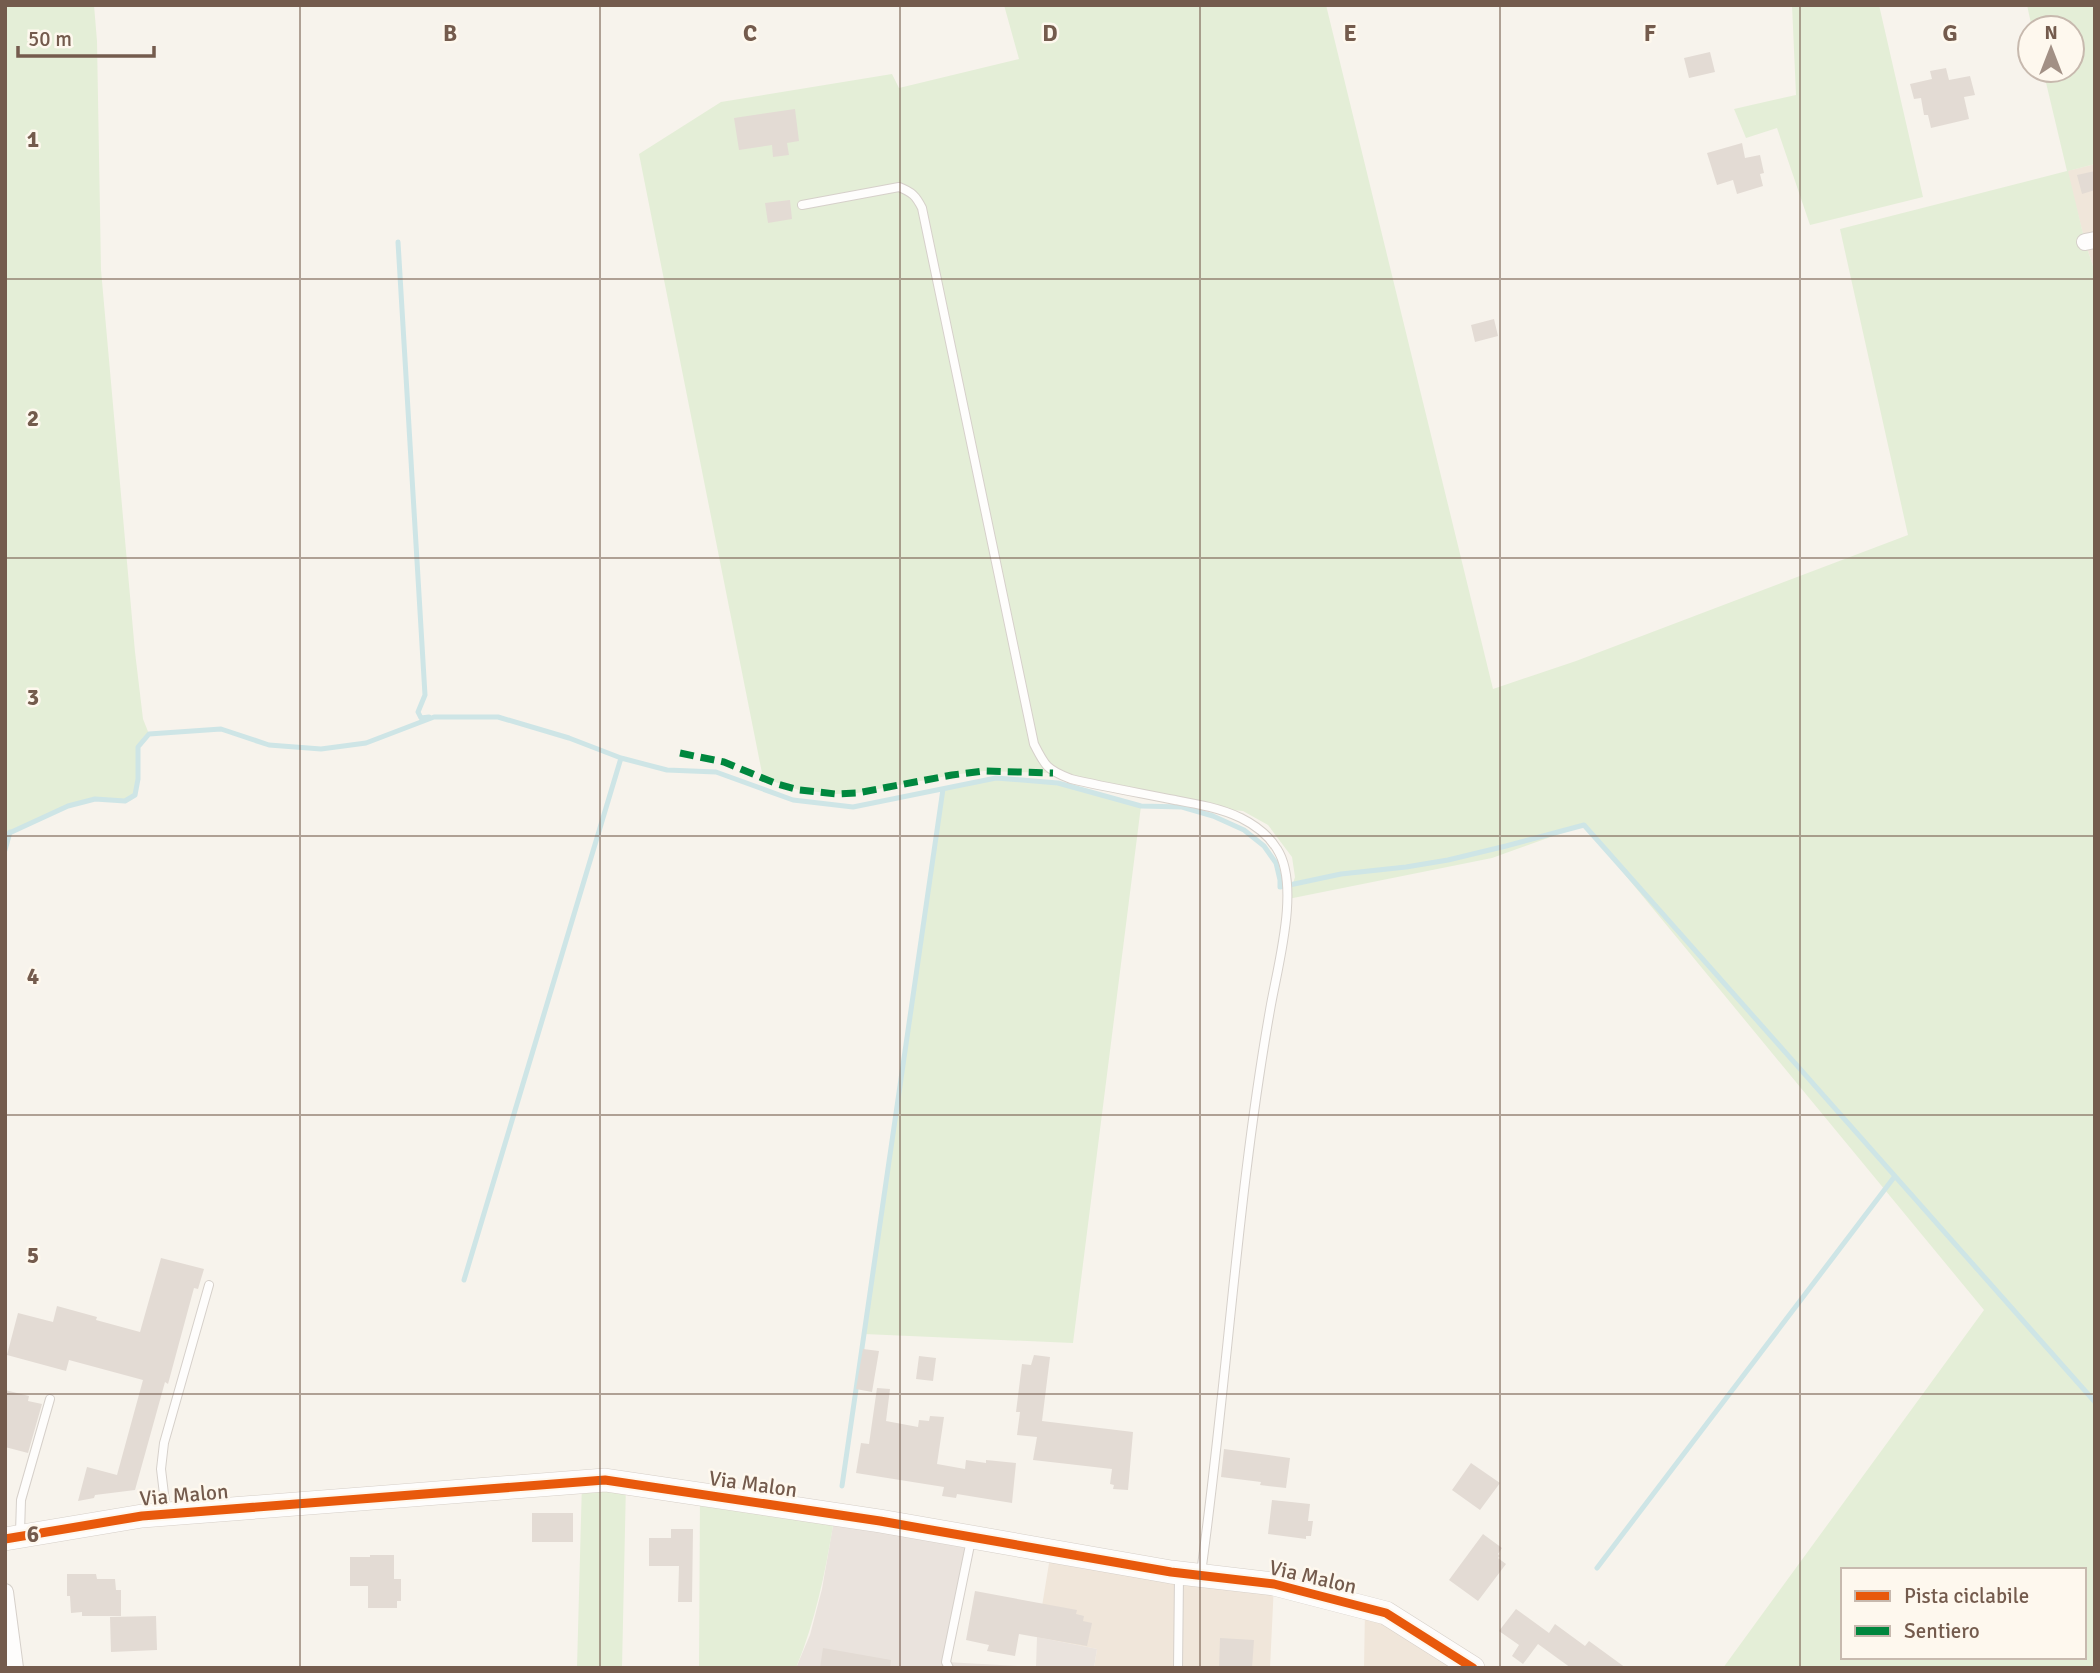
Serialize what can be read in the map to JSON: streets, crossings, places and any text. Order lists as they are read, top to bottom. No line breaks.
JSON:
{"streets":{"street":["Via Malon"]},"legend":["Pista ciclabile","Sentiero"],"scale_bar":"50 m","north":"top","grid":{"columns":["B","C","D","E","F","G"],"rows":["1","2","3","4","5","6"]}}
